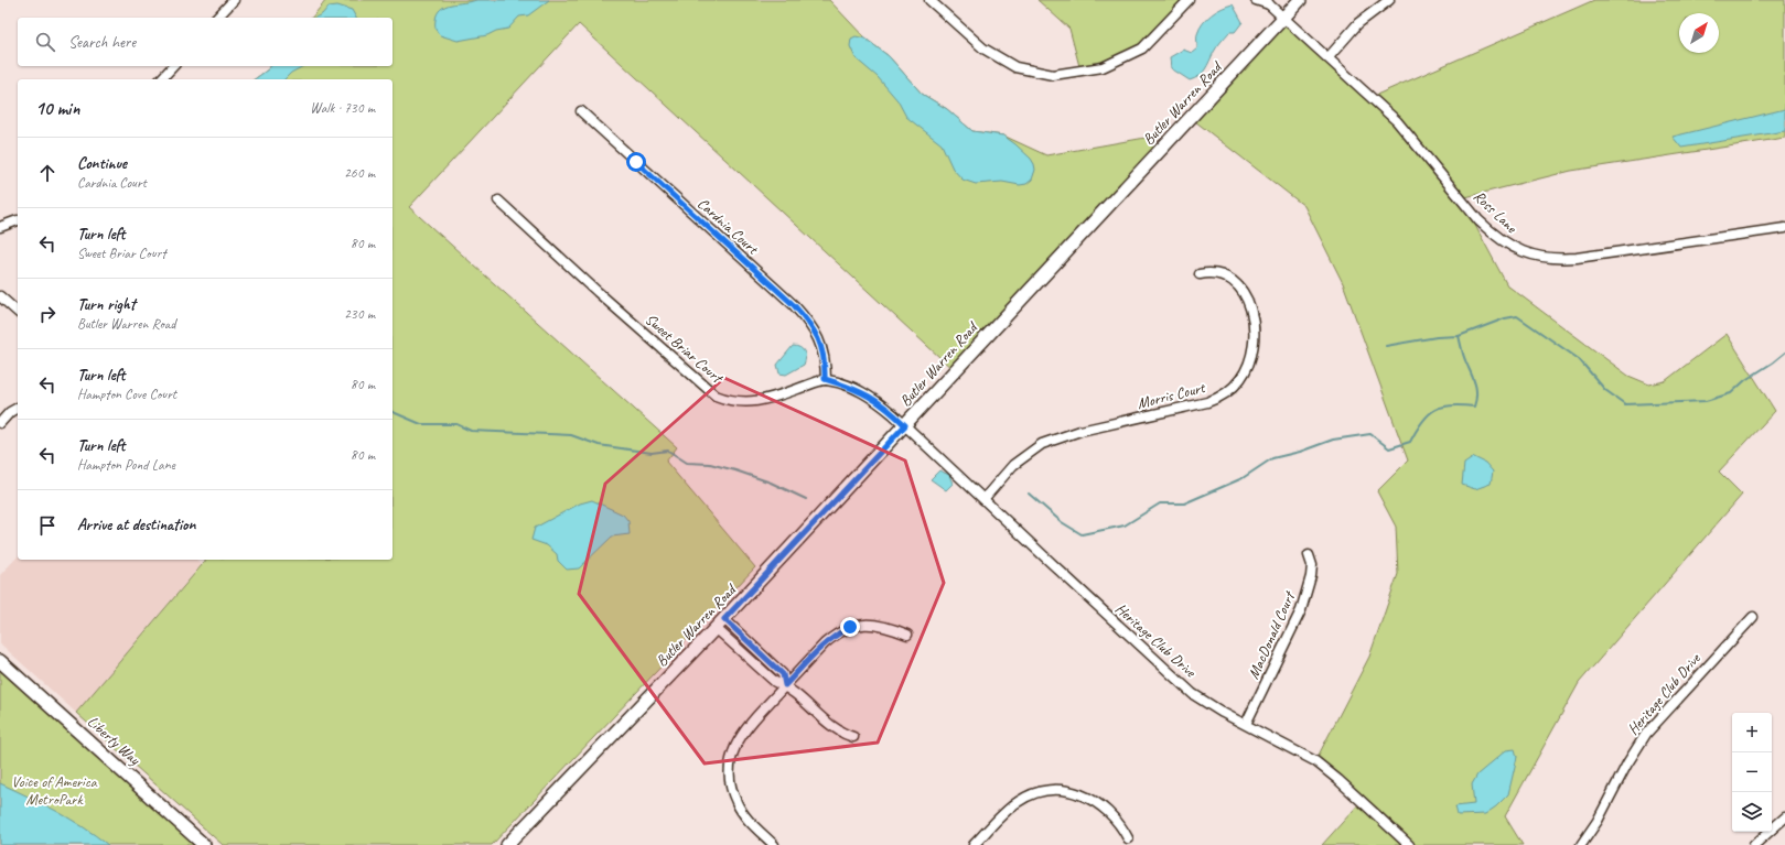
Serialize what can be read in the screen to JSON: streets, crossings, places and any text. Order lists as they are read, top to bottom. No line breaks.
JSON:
{"streets":{"main road":["Butler Warren Road","Liberty Way"],"street":["Ross Lane","Cardnia Court","Sweet Briar Court","Morris Court","MacDonald Court","Heritage Club Drive"]},"crossings":[["Butler Warren Road","Ross Lane"],["Butler Warren Road","Heritage Club Drive"],["Cardnia Court","Sweet Briar Court"],["Morris Court","Heritage Club Drive"],["MacDonald Court","Heritage Club Drive"]],"parks":["Voice of America MetroPark"],"north":"top right","page":{"search":"Search here","heading":["10 min","Walk · 730 m"],"list":[["Continue","Cardnia Court","260 m"],["Turn left","Sweet Briar Court","80 m"],["Turn right","Butler Warren Road","230 m"],["Turn left","Hampton Cove Court","80 m"],["Turn left","Hampton Pond Lane","80 m"],"Arrive at destination"],"map_buttons":["+","−"]}}
